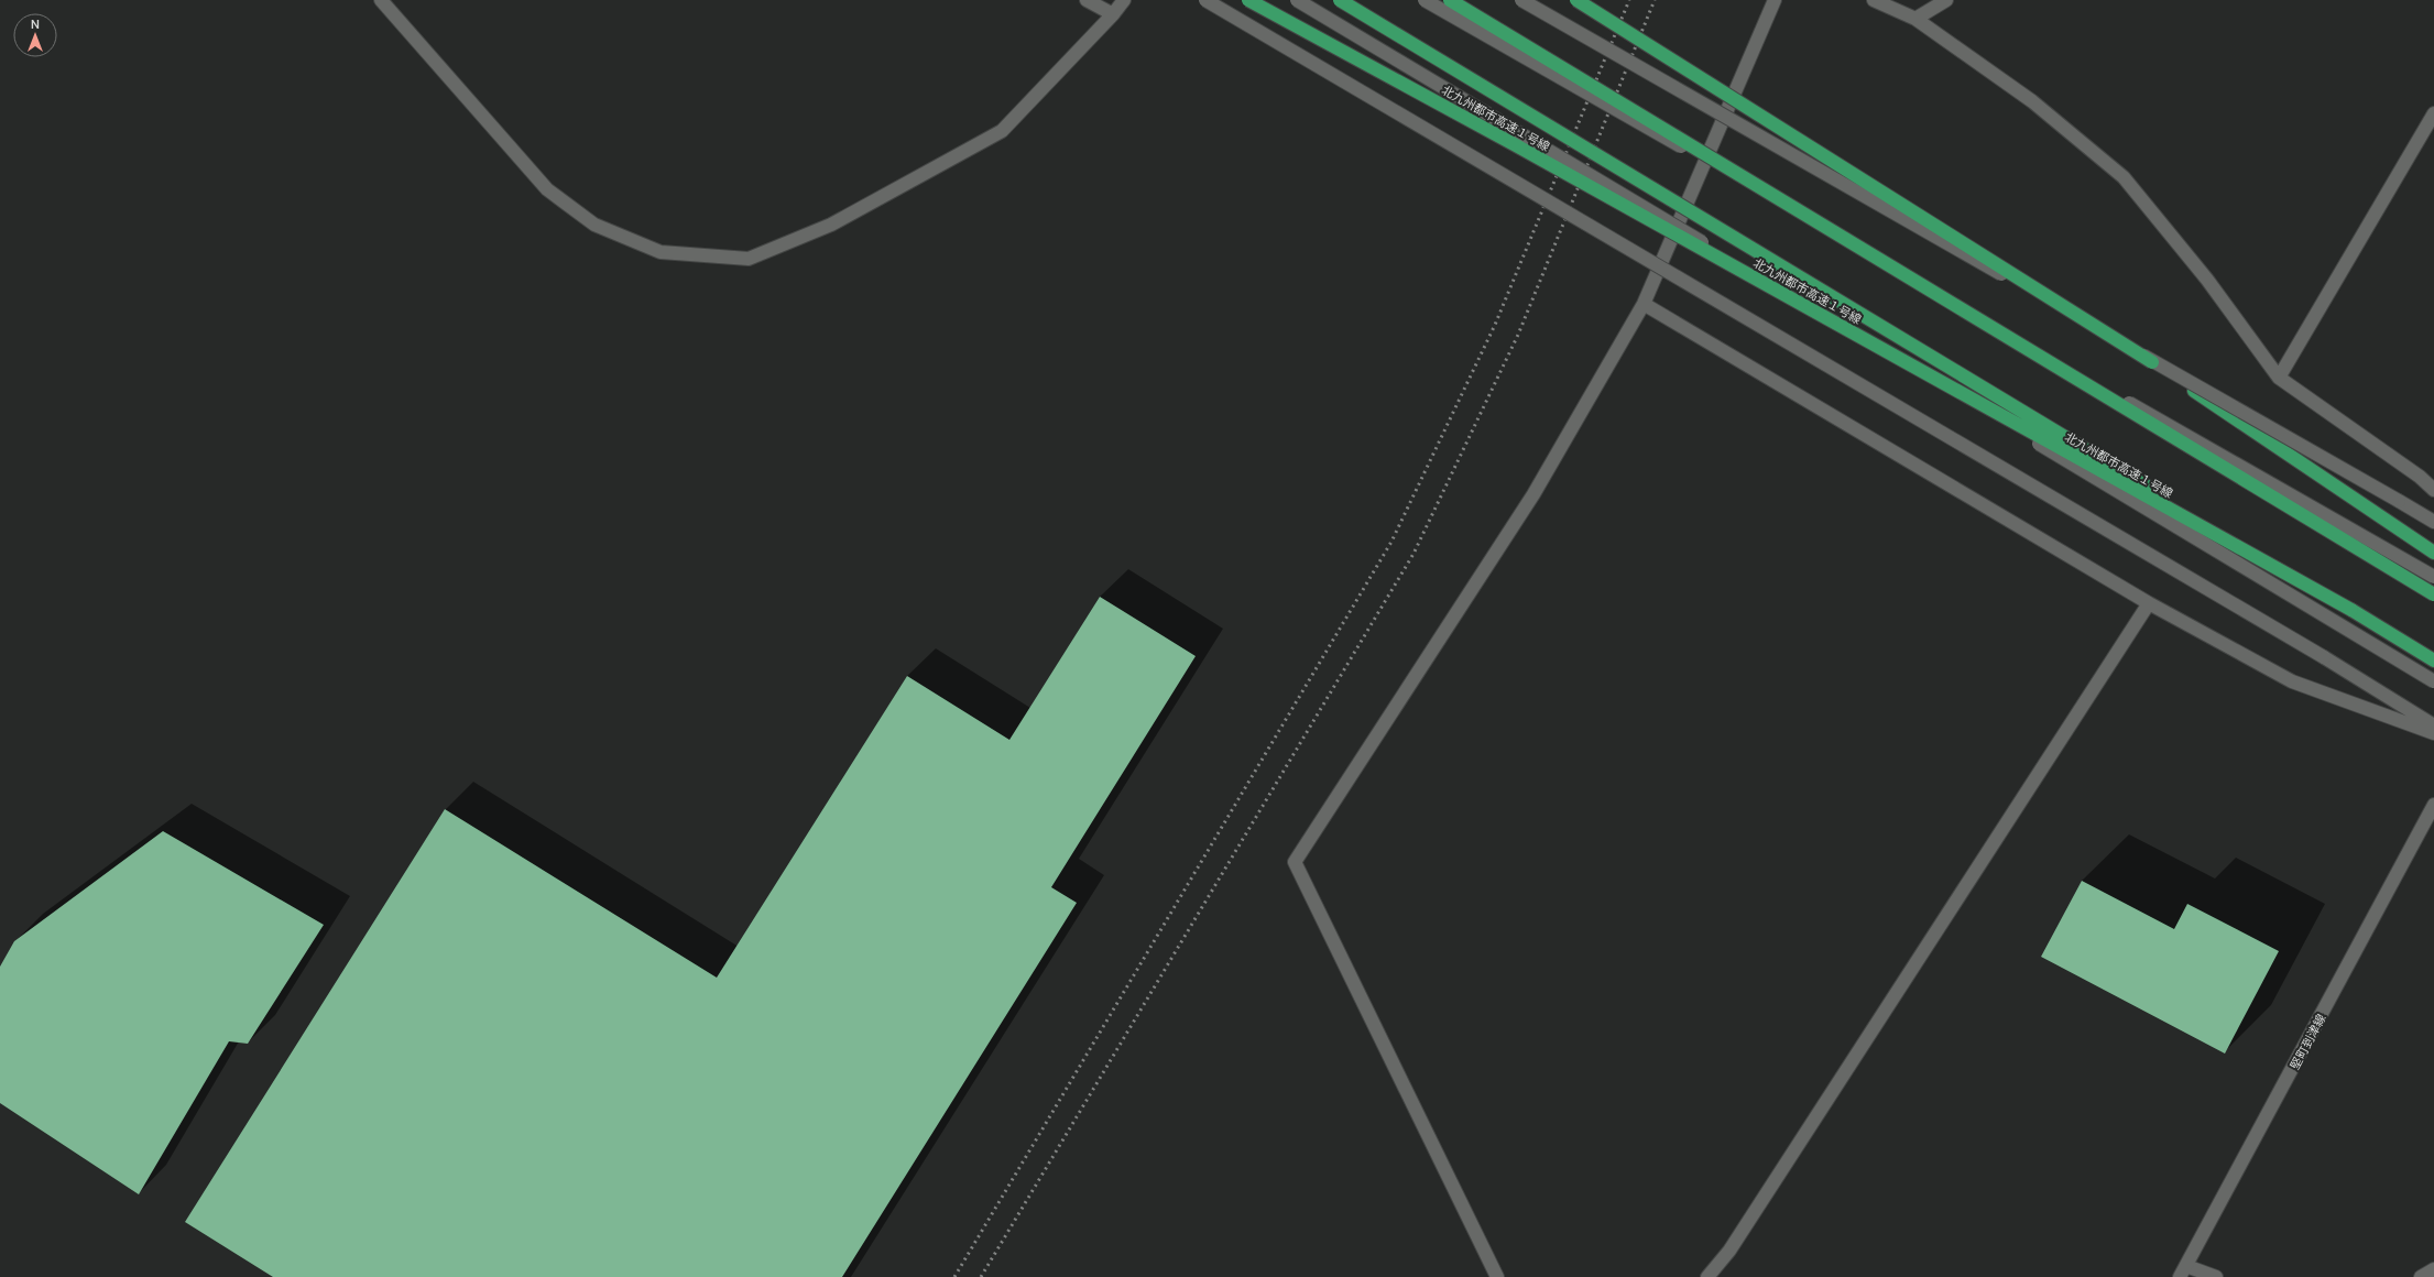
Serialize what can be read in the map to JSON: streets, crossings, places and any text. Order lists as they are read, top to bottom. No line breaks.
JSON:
{"streets":{"highway":["北九州都市高速１号線"],"street":["堅町到津線"]},"north":"top"}
